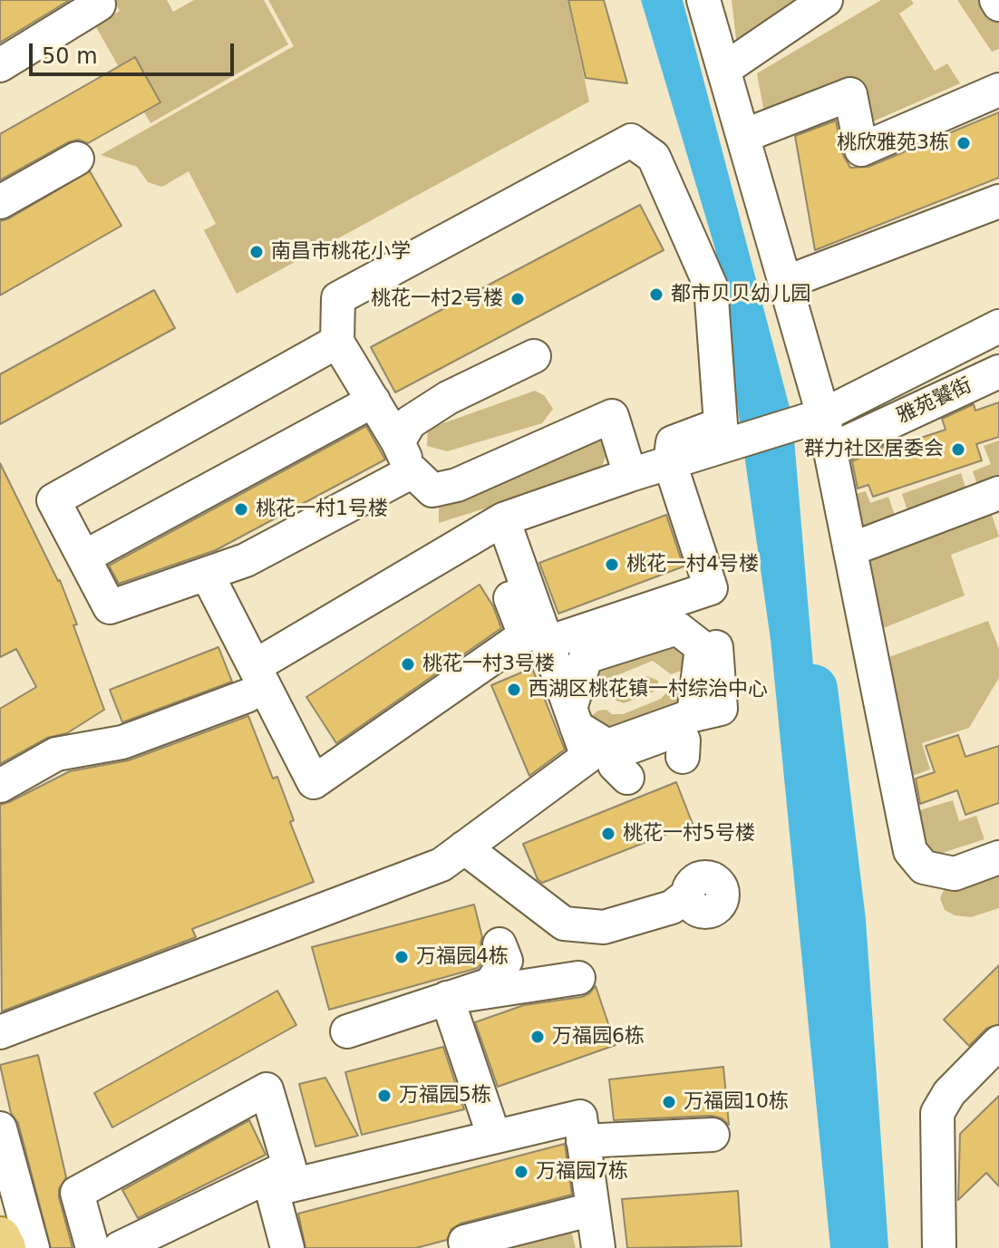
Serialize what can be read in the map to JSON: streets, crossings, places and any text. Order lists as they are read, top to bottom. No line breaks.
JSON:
{"streets":{"street":["雅苑饕街"]},"places":["桃欣雅苑3栋","南昌市桃花小学","都市贝贝幼儿园","桃花一村2号楼","群力社区居委会","桃花一村1号楼","桃花一村4号楼","桃花一村3号楼","西湖区桃花镇一村综治中心","桃花一村5号楼","万福园4栋","万福园6栋","万福园5栋","万福园10栋","万福园7栋"],"scale_bar":"50 m"}
